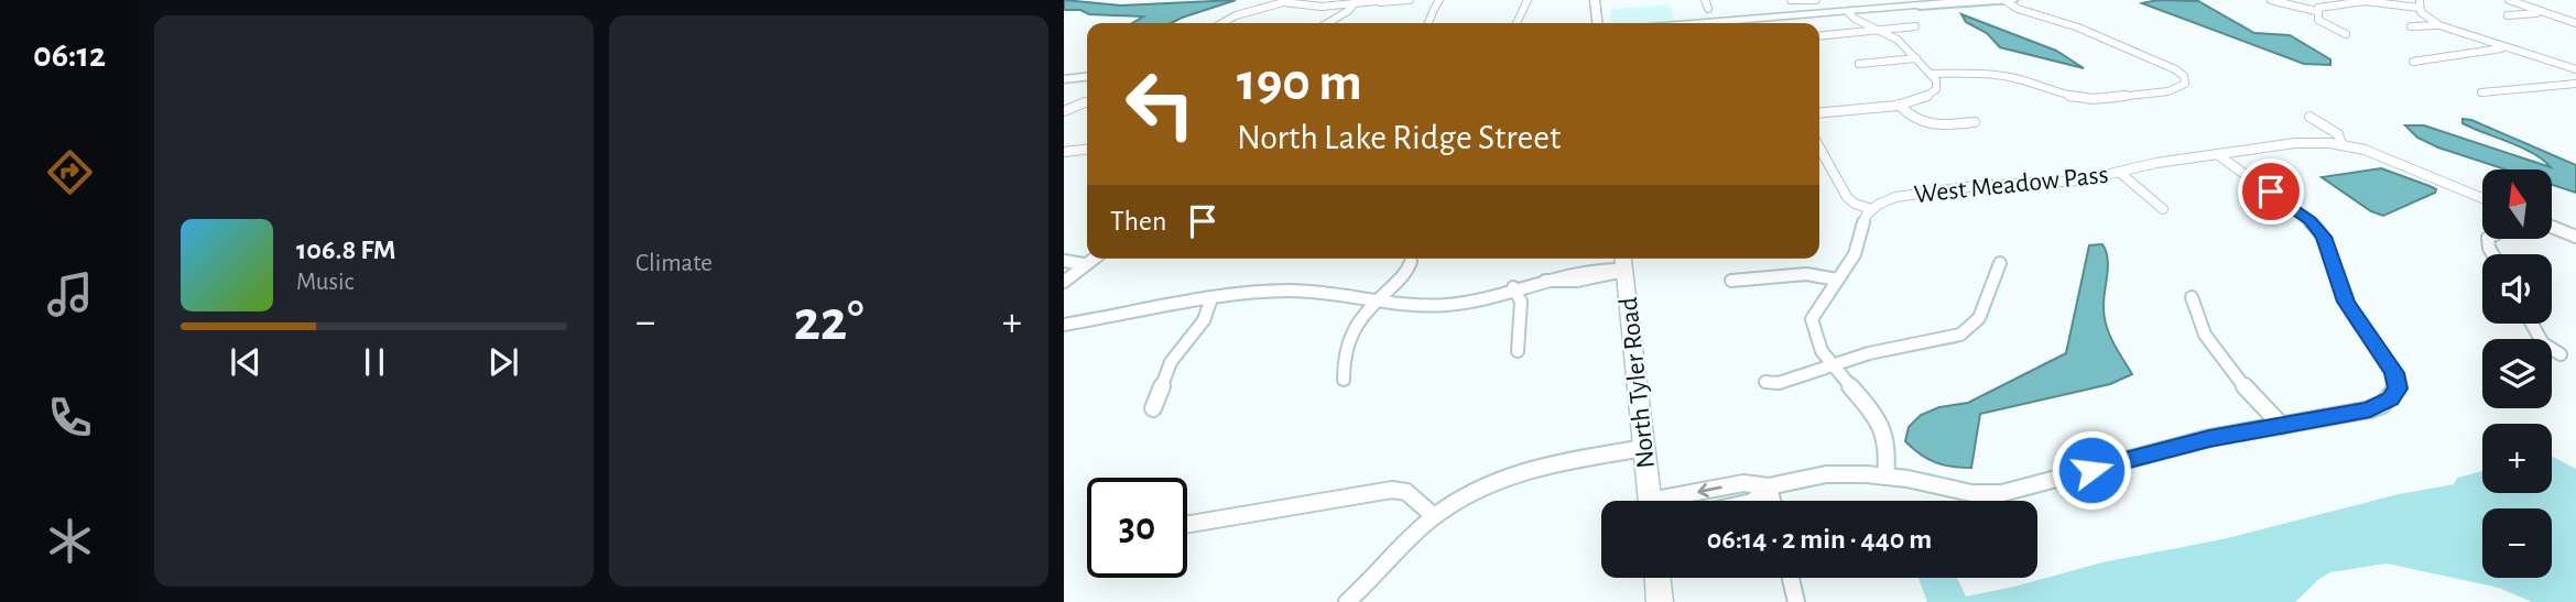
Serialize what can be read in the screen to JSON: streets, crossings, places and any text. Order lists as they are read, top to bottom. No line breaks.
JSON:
{"streets":{"main road":["North Tyler Road"],"street":["West Meadow Pass"]},"north":"top","page":{"tabs":"06:12","tile":"Climate","turn":["190 m","North Lake Ridge Street"],"map_buttons":["+","−"],"then":"Then","song":["106.8 FM","Music"],"heat":["−","22°","+"],"limit":"30","trip":"06:14 · 2 min · 440 m"}}
